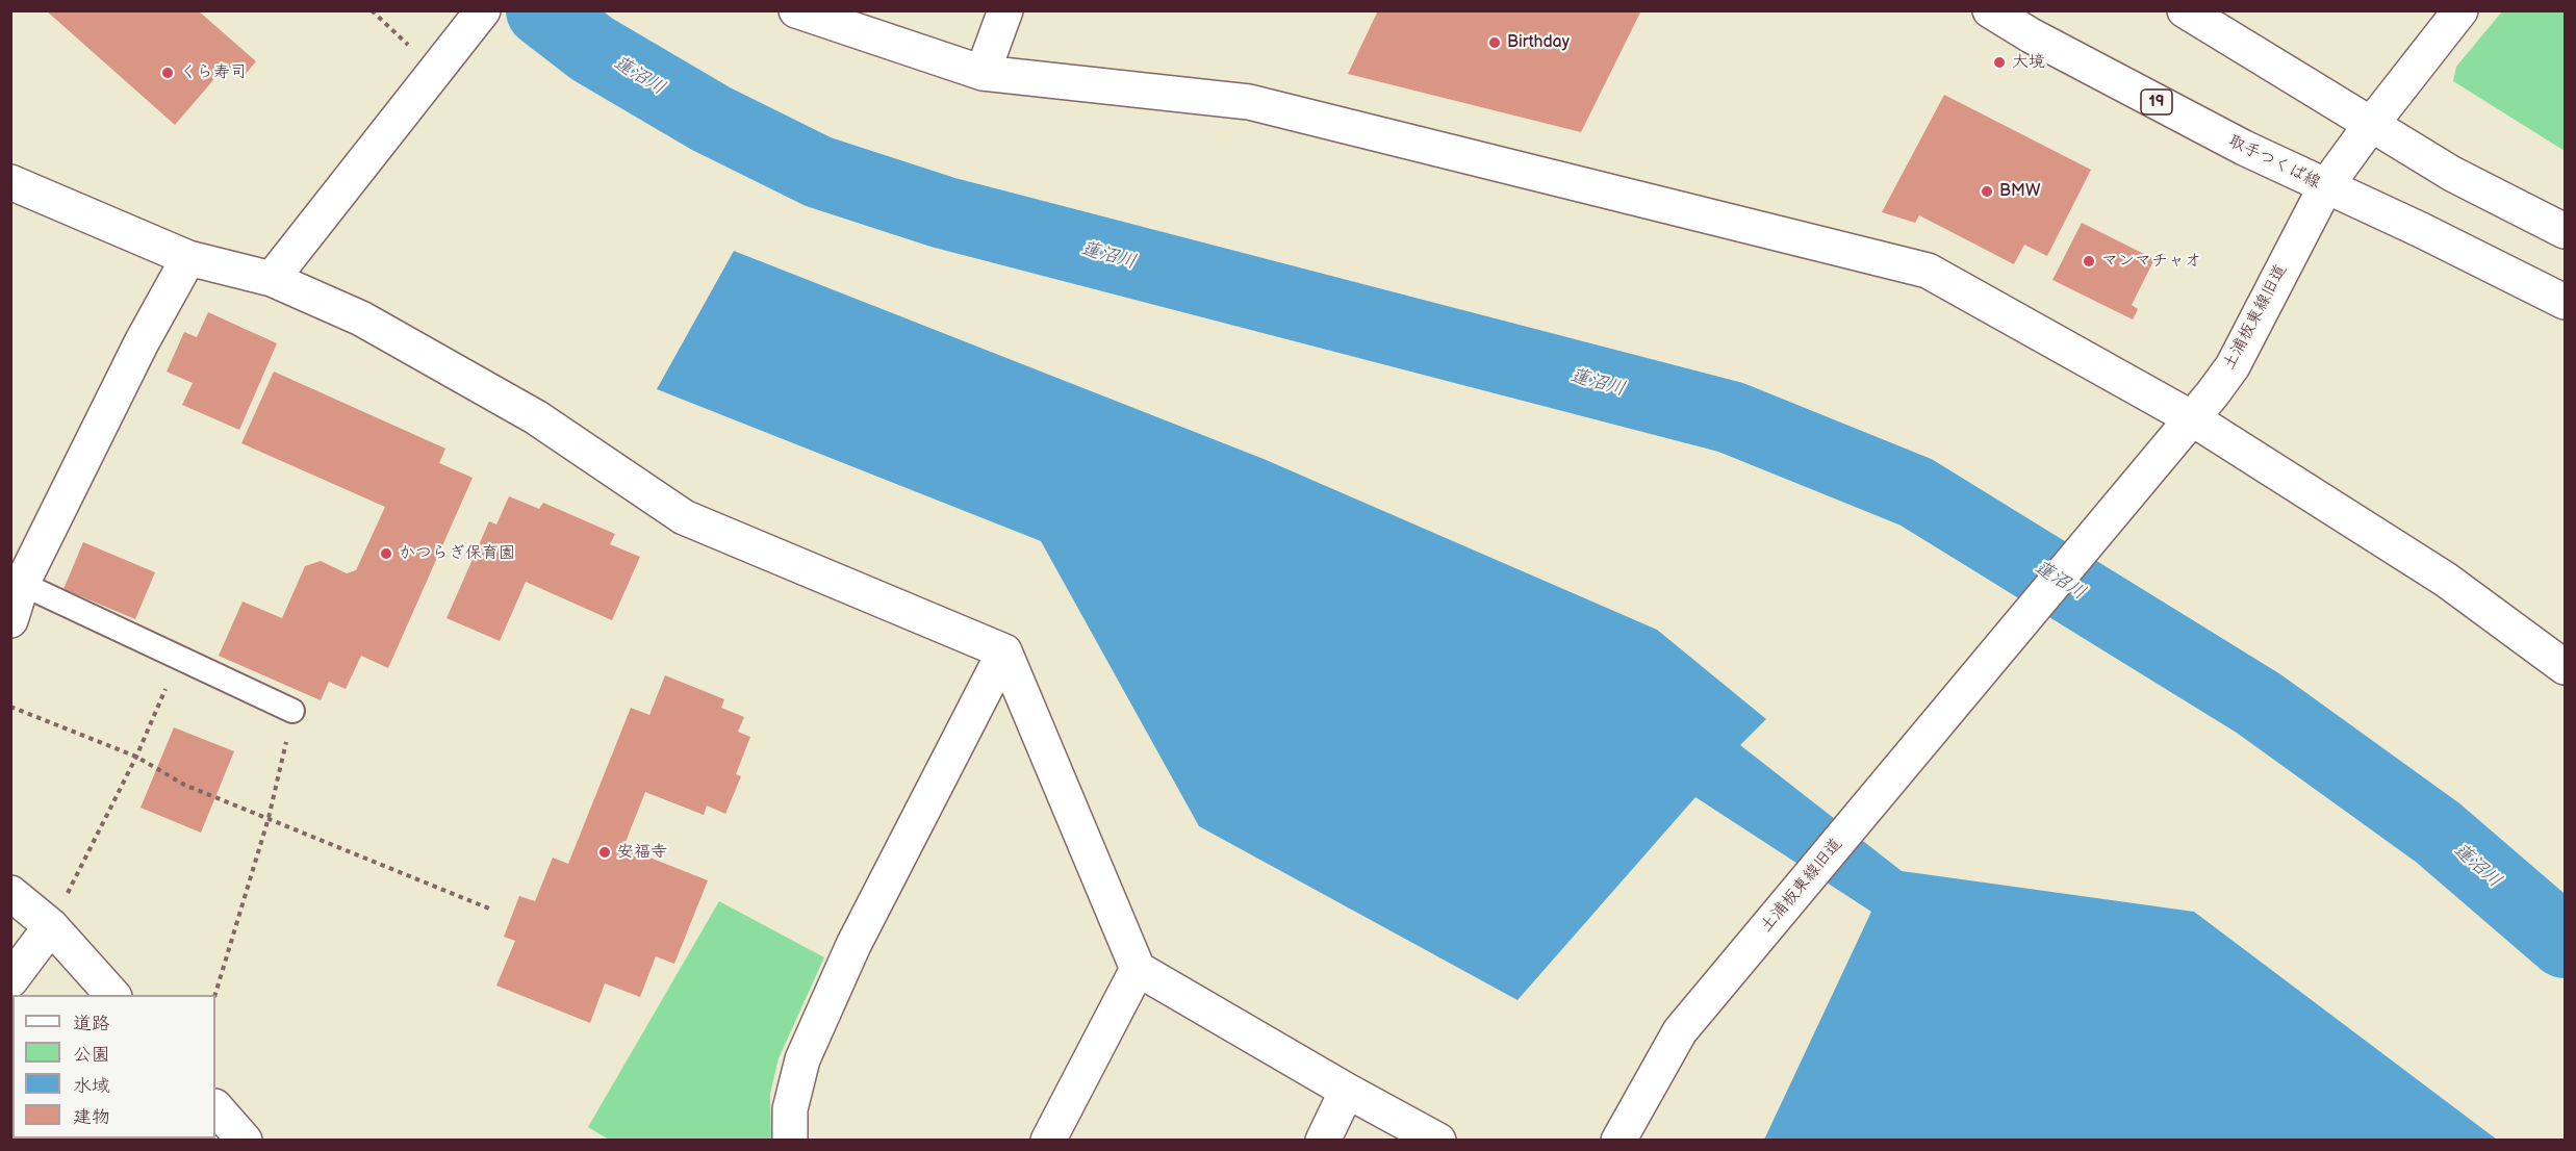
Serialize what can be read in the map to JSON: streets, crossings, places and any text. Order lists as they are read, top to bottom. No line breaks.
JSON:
{"streets":{"street":["19","取手つくば線","土浦板東線旧道"]},"crossings":[["取手つくば線","土浦板東線旧道"]],"water":["蓮沼川"],"places":["Birthday","大境","くら寿司","BMW","マンマチャオ","かつらぎ保育園","安福寺"],"legend":["道路","公園","水域","建物"]}
